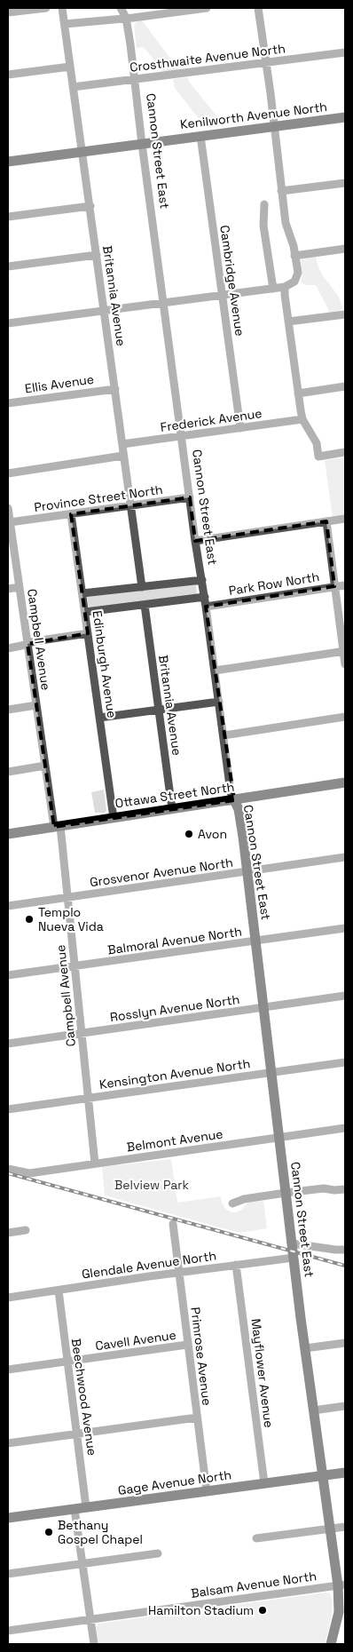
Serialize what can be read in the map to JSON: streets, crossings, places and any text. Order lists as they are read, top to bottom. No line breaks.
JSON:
{"streets":{"main road":["Kenilworth Avenue North","Cannon Street East","Ottawa Street North","Gage Avenue North"],"street":["Crosthwaite Avenue North","Cambridge Avenue","Britannia Avenue","Ellis Avenue","Frederick Avenue","Province Street North","Park Row North","Campbell Avenue","Edinburgh Avenue","Grosvenor Avenue North","Balmoral Avenue North","Rosslyn Avenue North","Kensington Avenue North","Belmont Avenue","Glendale Avenue North","Cavell Avenue","Primrose Avenue","Mayflower Avenue","Beechwood Avenue","Balsam Avenue North"]},"crossings":[["Crosthwaite Avenue North","Cannon Street East"],["Crosthwaite Avenue North","Britannia Avenue"],["Kenilworth Avenue North","Cannon Street East"],["Kenilworth Avenue North","Cambridge Avenue"],["Kenilworth Avenue North","Britannia Avenue"],["Cannon Street East","Frederick Avenue"],["Cannon Street East","Province Street North"],["Cannon Street East","Park Row North"],["Cannon Street East","Ottawa Street North"],["Cannon Street East","Grosvenor Avenue North"],["Cannon Street East","Balmoral Avenue North"],["Cannon Street East","Rosslyn Avenue North"],["Cannon Street East","Kensington Avenue North"],["Cannon Street East","Belmont Avenue"],["Cannon Street East","Glendale Avenue North"],["Cannon Street East","Gage Avenue North"],["Cannon Street East","Balsam Avenue North"],["Cambridge Avenue","Frederick Avenue"],["Britannia Avenue","Ellis Avenue"],["Britannia Avenue","Frederick Avenue"],["Britannia Avenue","Province Street North"],["Britannia Avenue","Ottawa Street North"],["Province Street North","Campbell Avenue"],["Province Street North","Edinburgh Avenue"],["Campbell Avenue","Ottawa Street North"],["Campbell Avenue","Grosvenor Avenue North"],["Campbell Avenue","Balmoral Avenue North"],["Campbell Avenue","Rosslyn Avenue North"],["Campbell Avenue","Kensington Avenue North"],["Campbell Avenue","Belmont Avenue"],["Edinburgh Avenue","Ottawa Street North"],["Glendale Avenue North","Primrose Avenue"],["Glendale Avenue North","Mayflower Avenue"],["Glendale Avenue North","Beechwood Avenue"],["Cavell Avenue","Primrose Avenue"],["Cavell Avenue","Beechwood Avenue"],["Primrose Avenue","Gage Avenue North"],["Mayflower Avenue","Gage Avenue North"],["Beechwood Avenue","Gage Avenue North"]],"parks":["Belview Park"],"places":["Avon","Templo Nueva Vida","Bethany Gospel Chapel","Hamilton Stadium"]}
